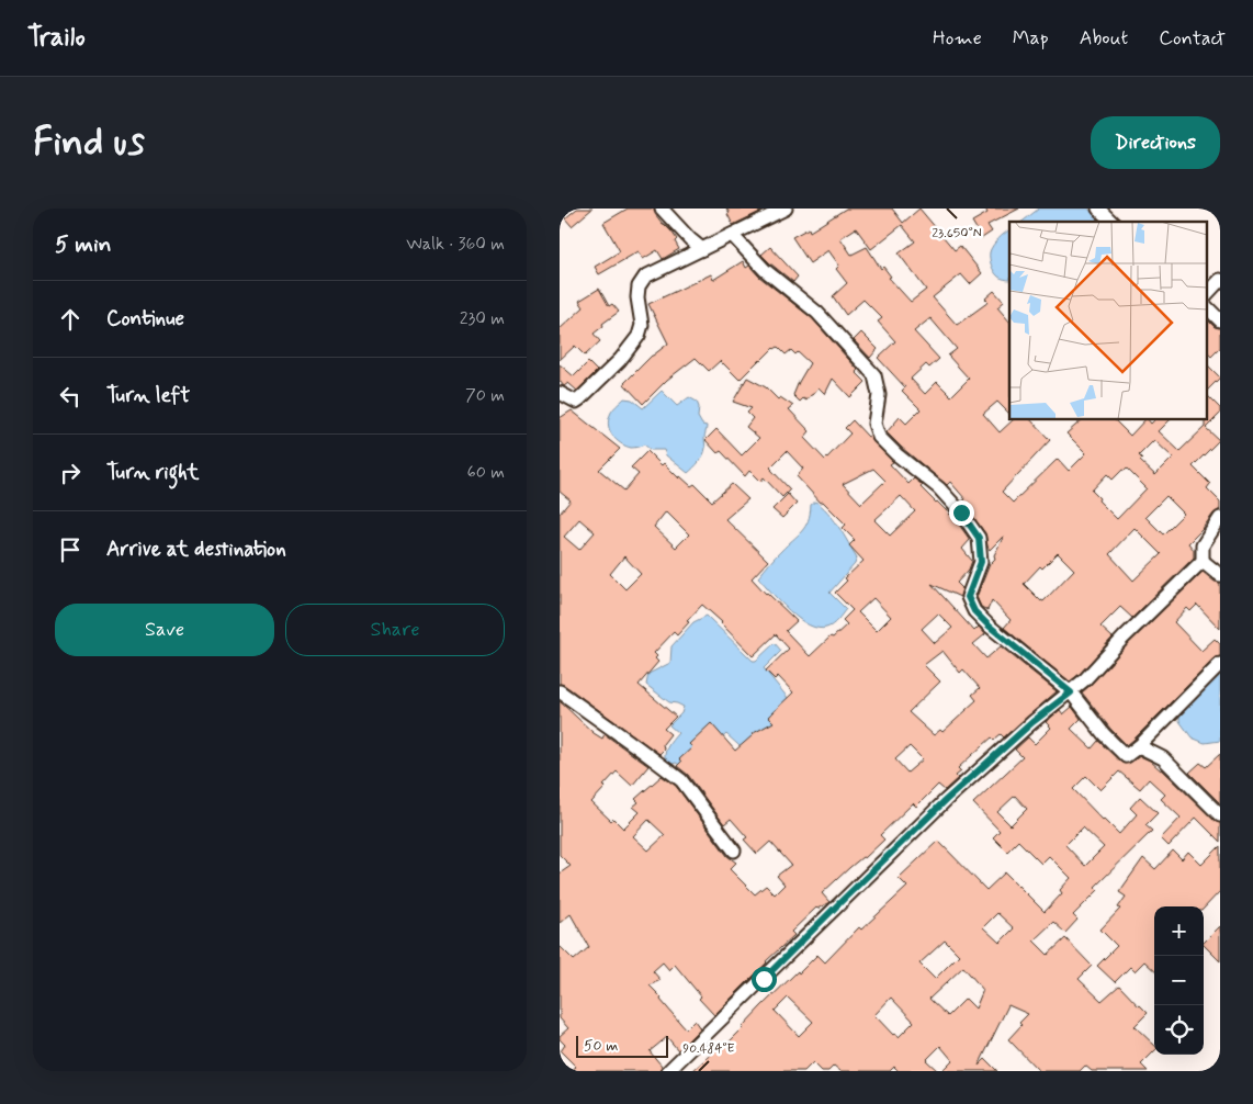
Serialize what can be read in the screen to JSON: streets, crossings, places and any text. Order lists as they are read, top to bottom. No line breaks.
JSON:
{"scale_bar":"50 m","page":{"header":"Trailo","nav":["Home","Map","About","Contact"],"buttons":["Directions",["Save","Share"]],"title":"Find us","heading":["5 min","Walk · 360 m"],"list":[["Continue","230 m"],["Turn left","70 m"],["Turn right","60 m"],"Arrive at destination"],"map_buttons":["+","−"],"scale":"50 m"},"coordinates":["23.650°N","90.484°E"]}
